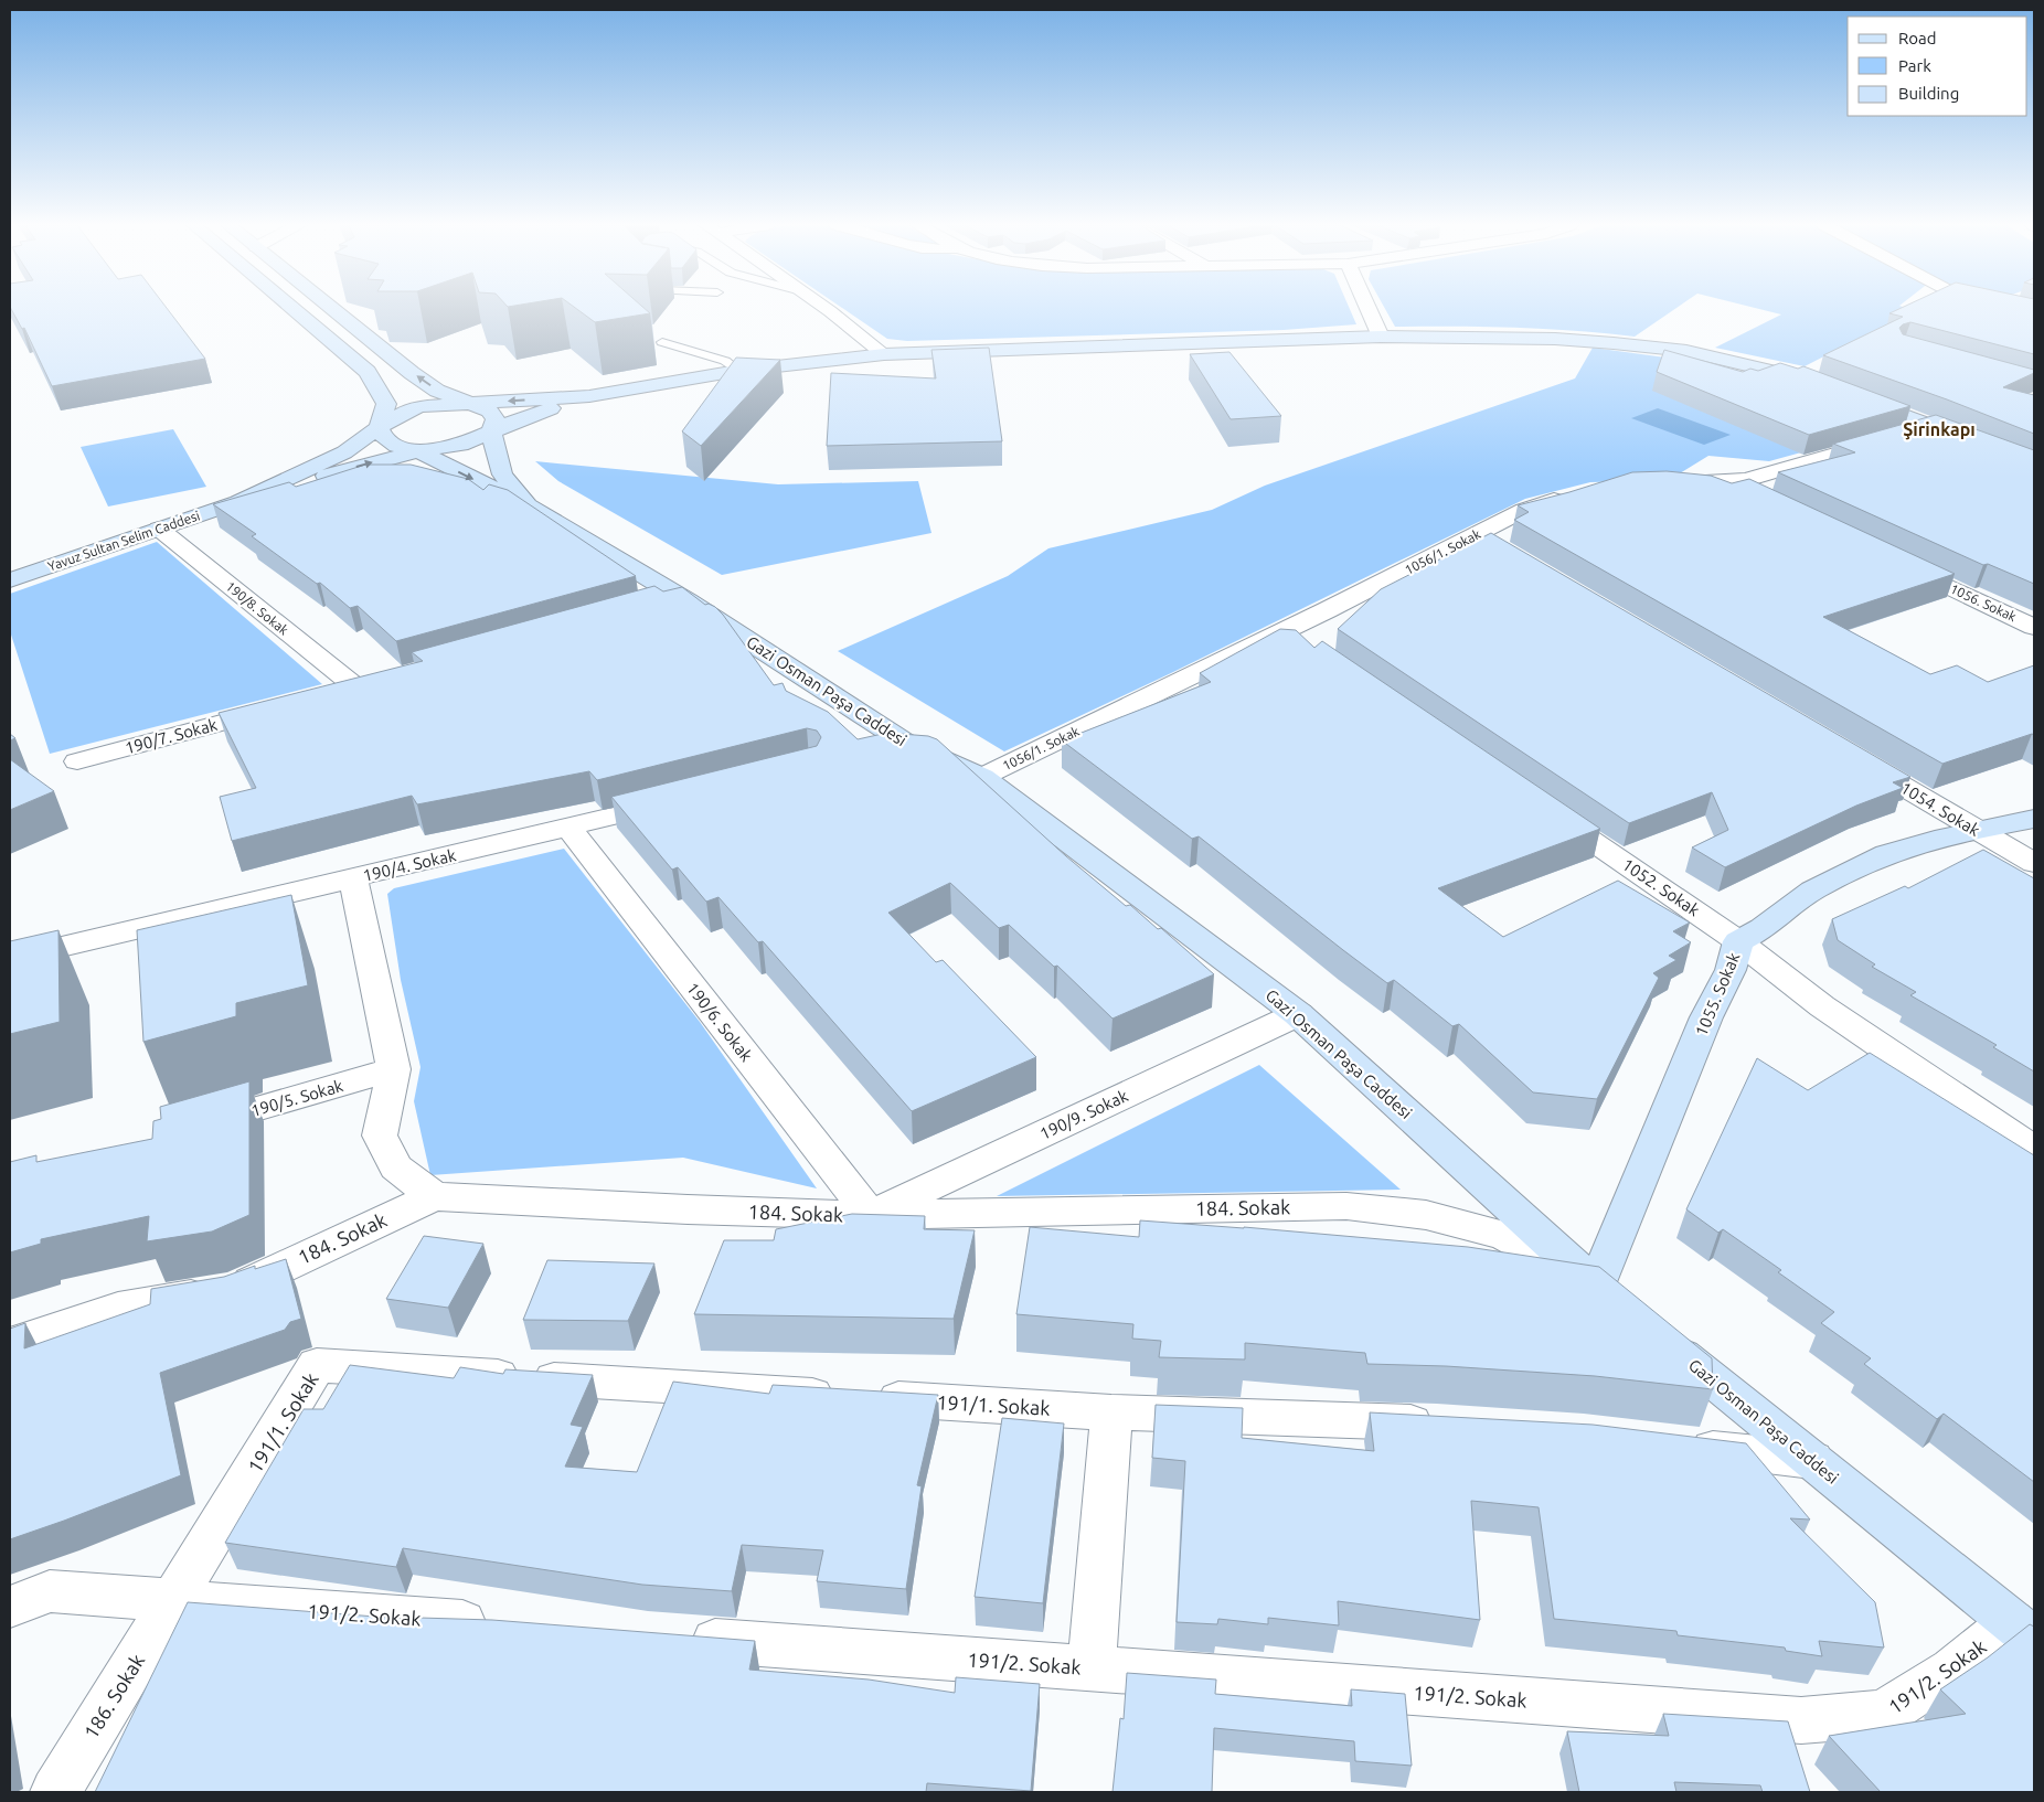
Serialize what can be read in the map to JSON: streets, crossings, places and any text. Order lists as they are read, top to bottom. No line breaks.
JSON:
{"streets":{"main road":["Yavuz Sultan Selim Caddesi","Gazi Osman Paşa Caddesi","1055. Sokak"],"street":["1056/1. Sokak","1056. Sokak","190/8. Sokak","190/7. Sokak","1054. Sokak","190/4. Sokak","1052. Sokak","190/6. Sokak","190/5. Sokak","190/9. Sokak","184. Sokak","191/1. Sokak","191/2. Sokak","186. Sokak"]},"crossings":[["Yavuz Sultan Selim Caddesi","190/8. Sokak"],["1056/1. Sokak","Gazi Osman Paşa Caddesi"],["Gazi Osman Paşa Caddesi","1055. Sokak"],["Gazi Osman Paşa Caddesi","190/9. Sokak"],["Gazi Osman Paşa Caddesi","184. Sokak"],["Gazi Osman Paşa Caddesi","191/2. Sokak"],["1054. Sokak","1055. Sokak"],["190/4. Sokak","190/6. Sokak"],["1052. Sokak","1055. Sokak"],["1055. Sokak","184. Sokak"],["190/6. Sokak","190/9. Sokak"],["190/6. Sokak","184. Sokak"],["190/9. Sokak","184. Sokak"],["191/1. Sokak","191/2. Sokak"],["191/1. Sokak","186. Sokak"],["191/2. Sokak","186. Sokak"]],"districts":["Şirinkapı"],"legend":["Road","Park","Building"]}
